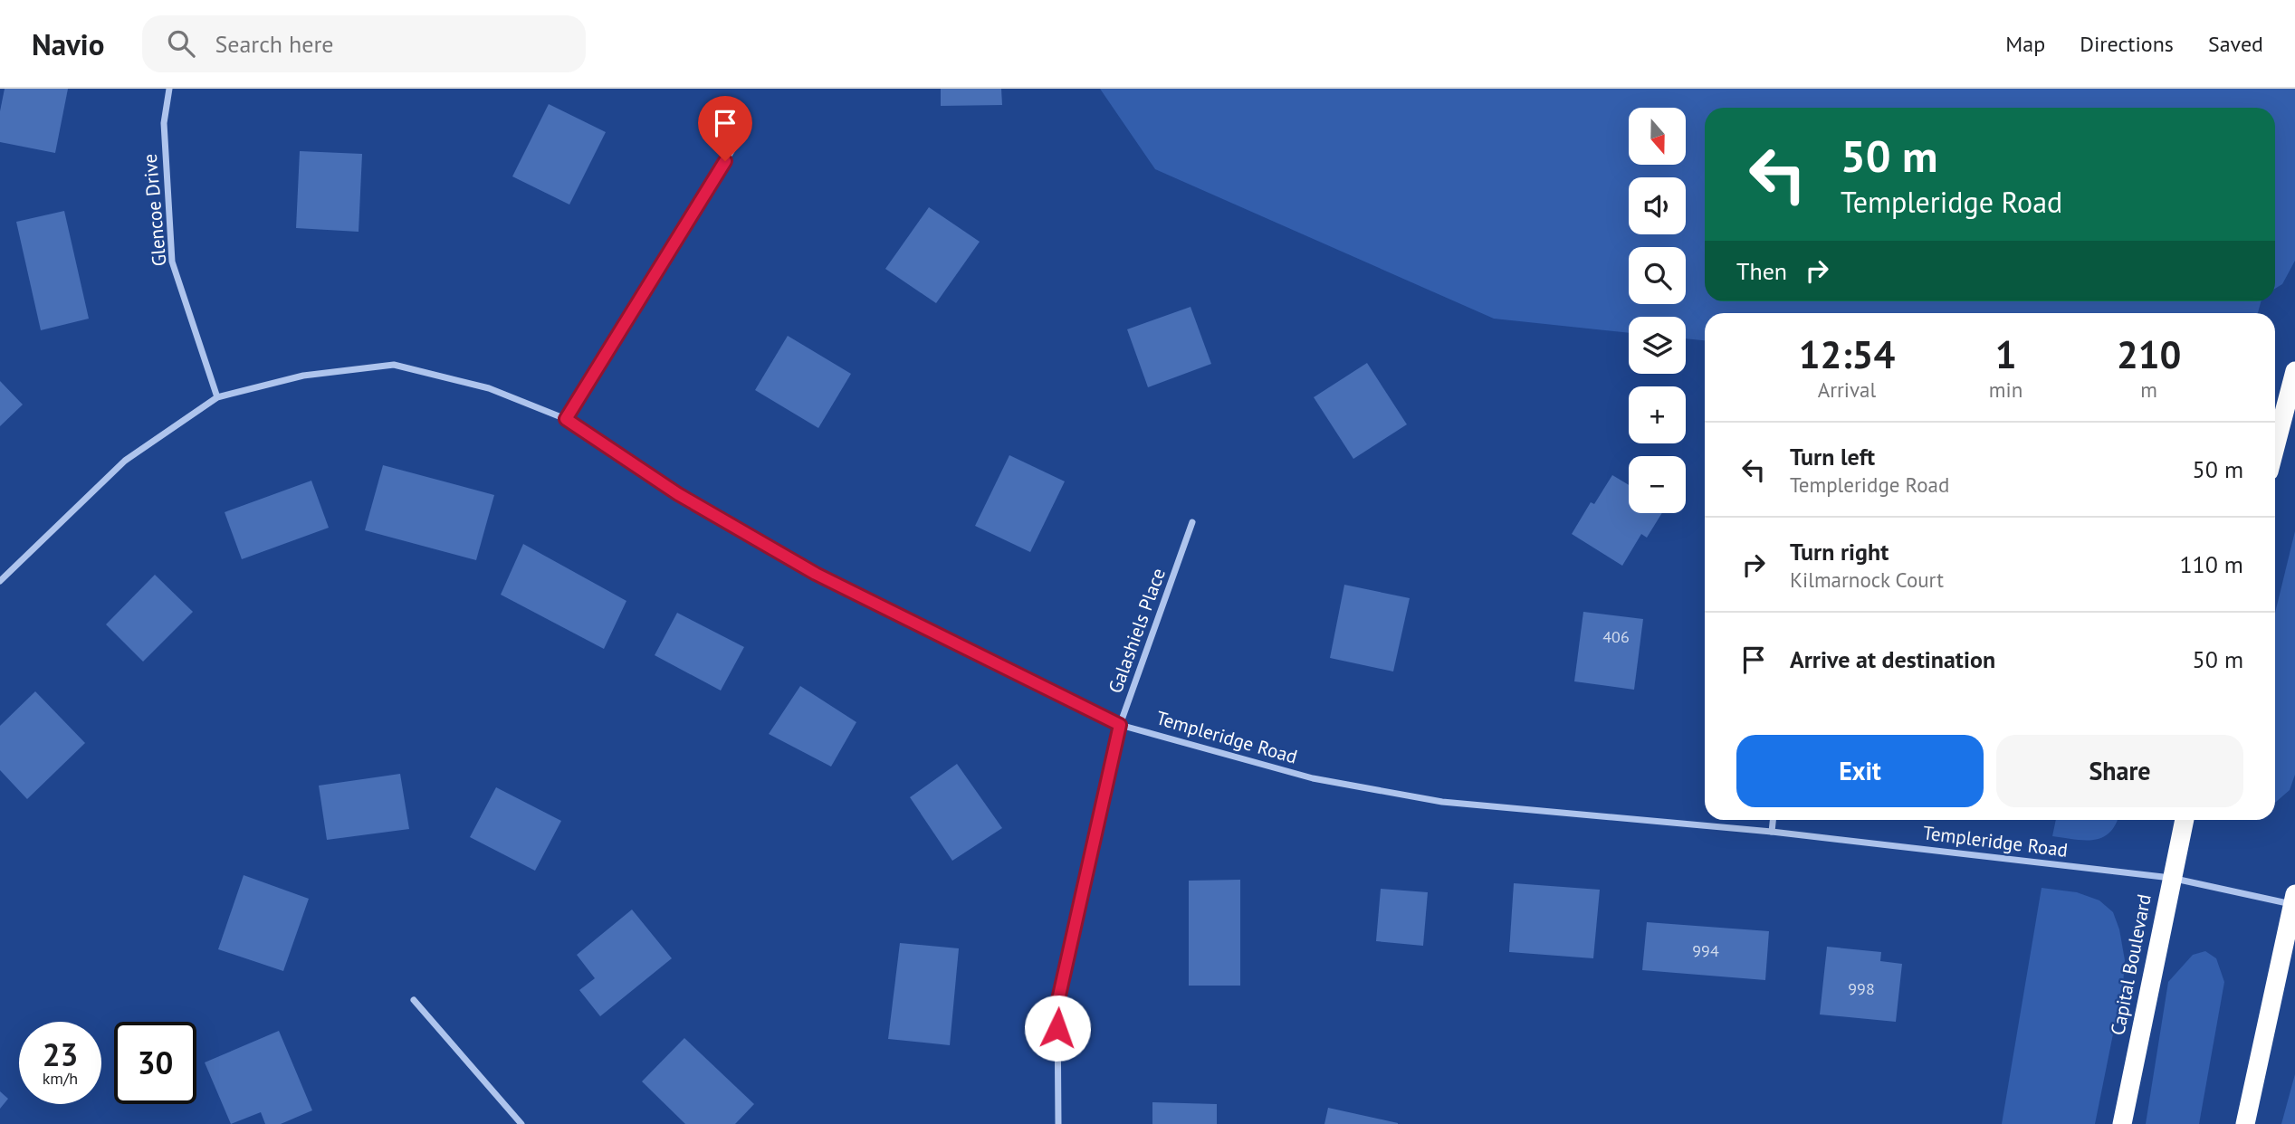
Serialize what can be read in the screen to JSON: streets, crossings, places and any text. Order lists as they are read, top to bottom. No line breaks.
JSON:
{"streets":{"highway":["Capital Boulevard"],"street":["Glencoe Drive","Galashiels Place","Templeridge Road"]},"crossings":[["Glencoe Drive","Templeridge Road"],["Galashiels Place","Templeridge Road"],["Templeridge Road","Capital Boulevard"]],"house_numbers":["406","994","998"],"north":"bottom","page":{"header":"Navio","search":"Search here","nav":["Map","Directions","Saved"],"map_buttons":["+","−"],"turn":["50 m","Templeridge Road"],"then":"Then","eta":["12:54","Arrival","1","min","210","m"],"list":[{"name":"Turn left","note":"Templeridge Road","value":"50 m"},{"name":"Turn right","note":"Kilmarnock Court","value":"110 m"},{"name":"Arrive at destination","value":"50 m"}],"buttons":["Exit","Share"],"speed":"23 km/h","limit":"30"}}
